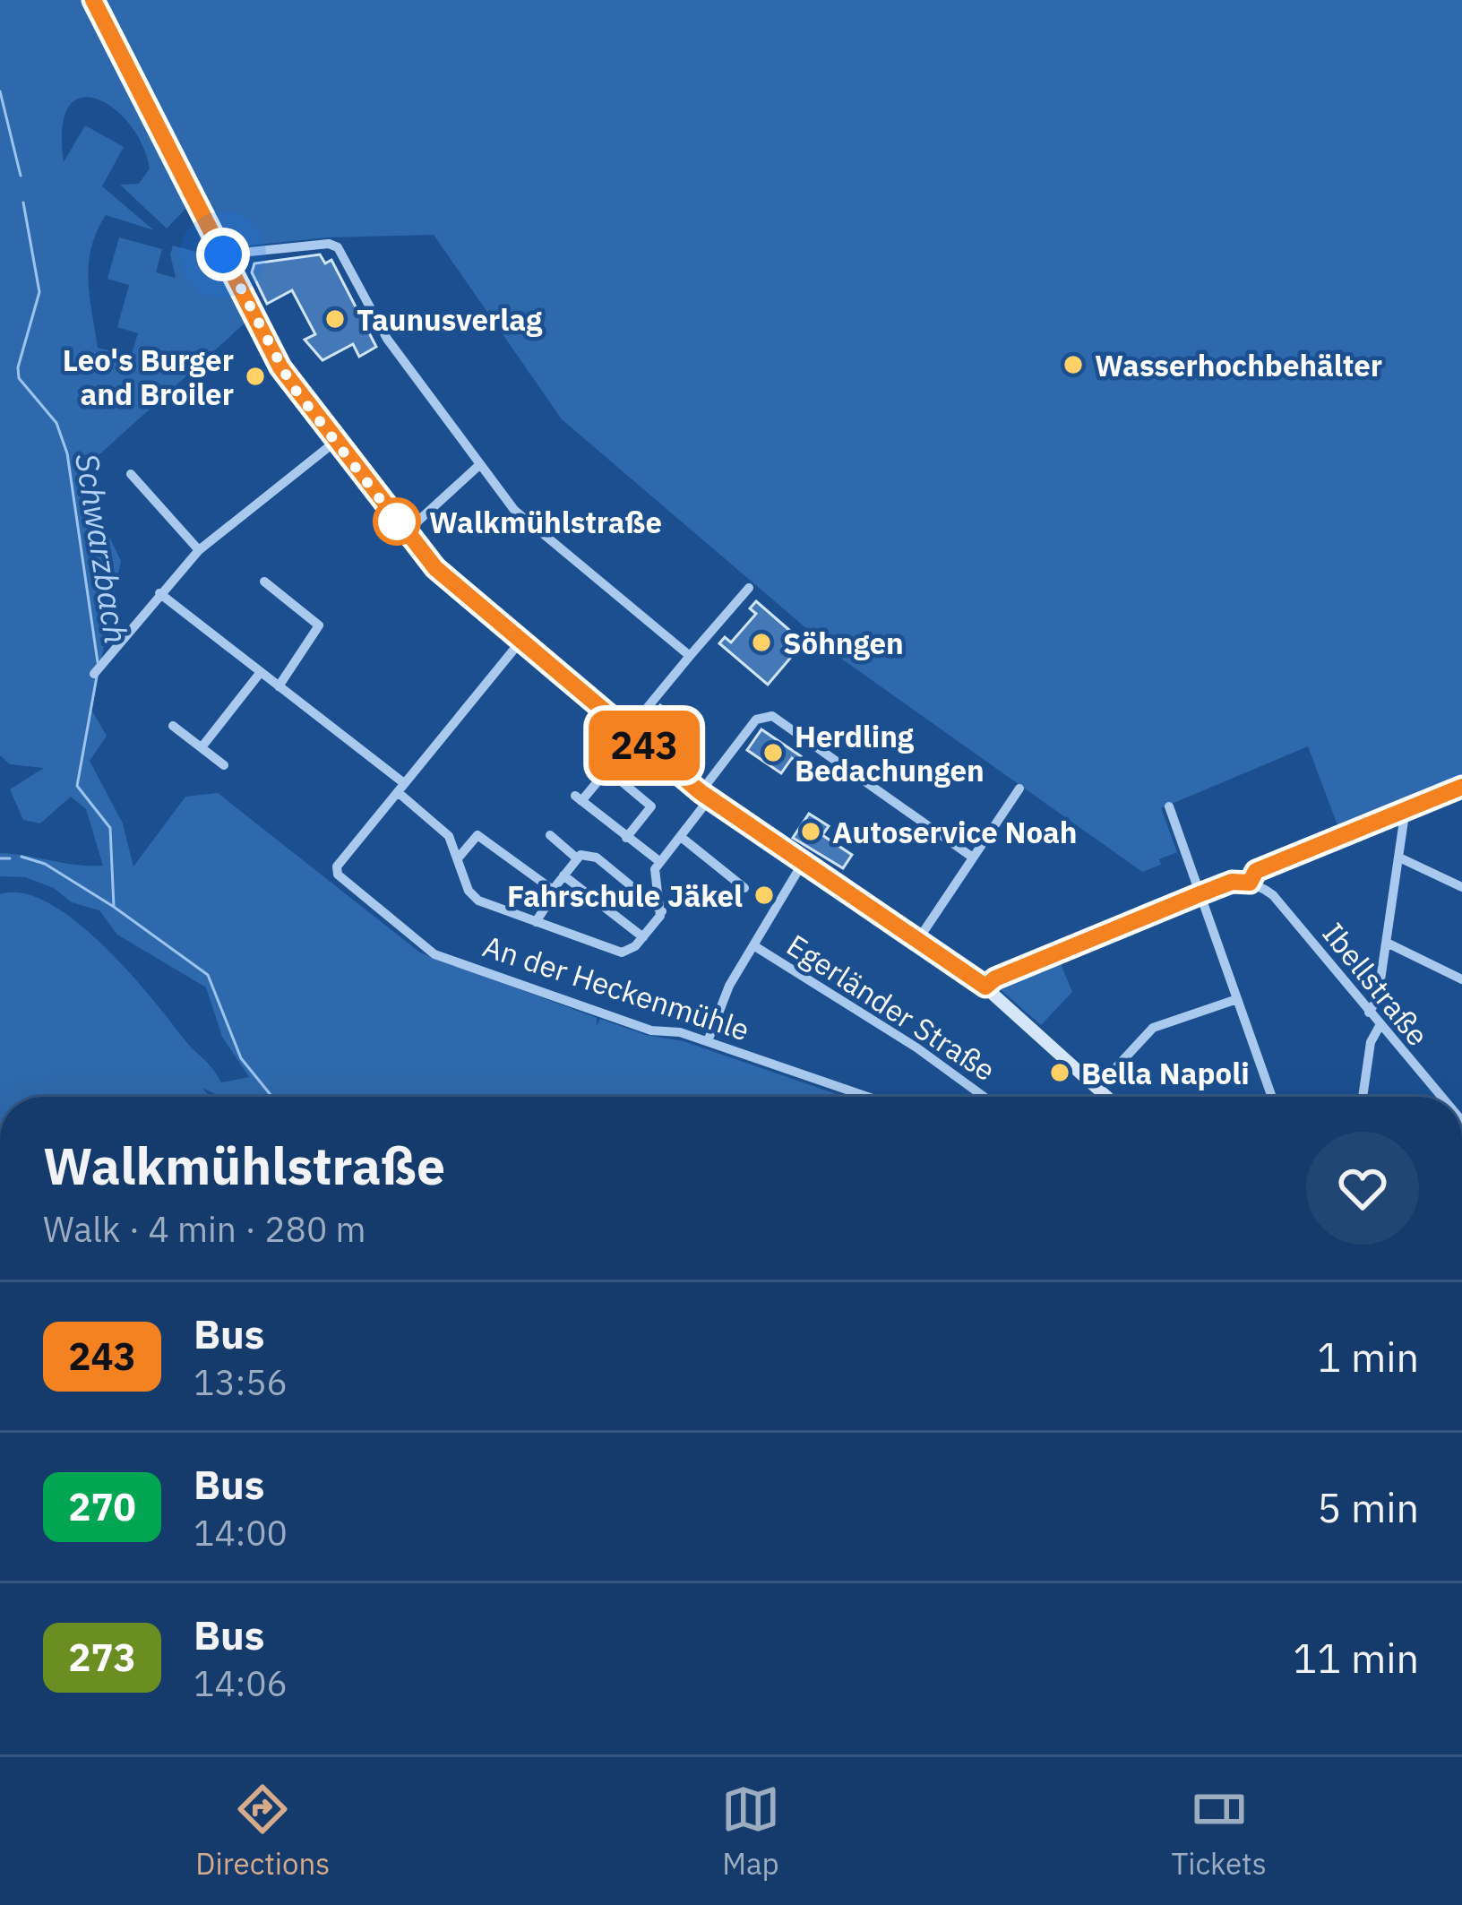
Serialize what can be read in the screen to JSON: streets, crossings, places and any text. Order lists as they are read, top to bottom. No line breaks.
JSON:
{"streets":{"street":["Ibellstraße","An der Heckenmühle","Egerländer Straße"]},"water":["Schwarzbach"],"places":["Taunusverlag","Wasserhochbehälter","Leo's Burger and Broiler","Walkmühlstraße","Söhngen","Herdling Bedachungen","Autoservice Noah","Fahrschule Jäkel","Bella Napoli"],"lines":["bus line 243"],"page":{"on_map":"243","heading":["Walkmühlstraße","Walk · 4 min · 280 m"],"list":[{"mark":"243","name":"Bus","note":"13:56","value":"1 min"},{"mark":"270","name":"Bus","note":"14:00","value":"5 min"},{"mark":"273","name":"Bus","note":"14:06","value":"11 min"}],"tabs":["Directions","Map","Tickets"]}}
